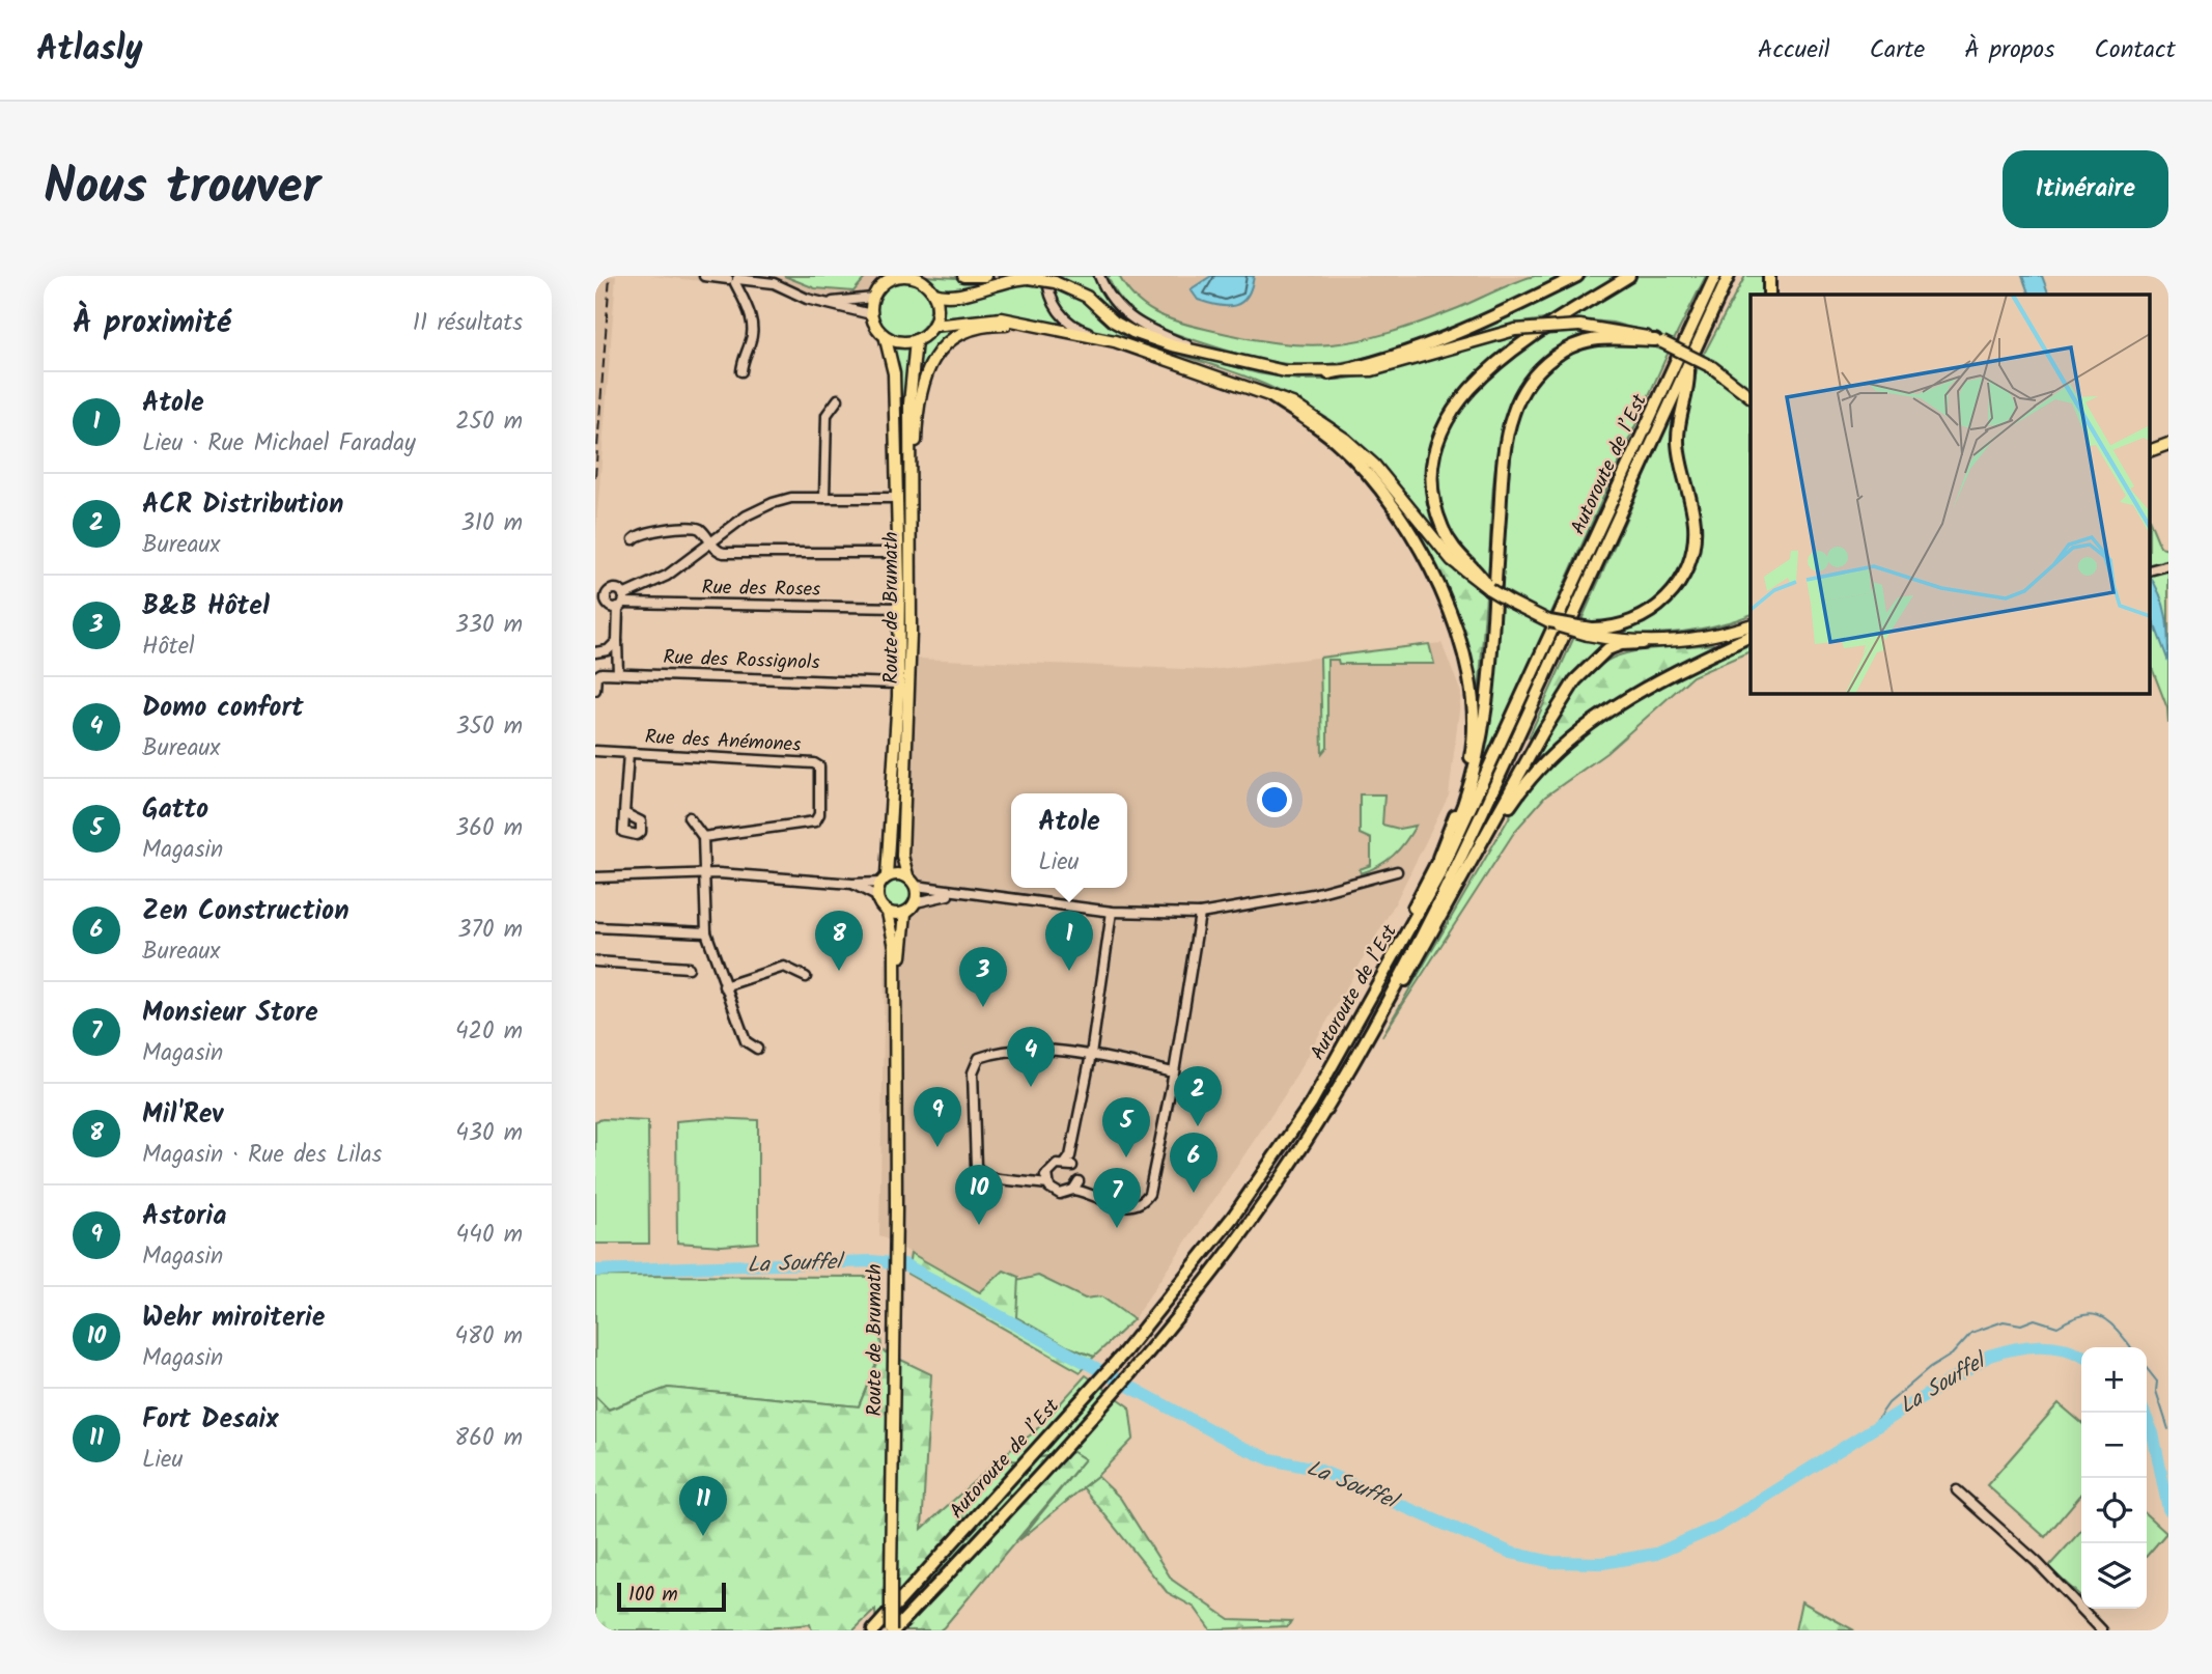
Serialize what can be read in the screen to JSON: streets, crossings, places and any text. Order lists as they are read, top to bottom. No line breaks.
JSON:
{"streets":{"highway":["Autoroute de l’Est"],"main road":["Route de Brumath"],"street":["Rue des Roses","Rue des Rossignols","Rue des Anémones"]},"crossings":[["Autoroute de l’Est","Route de Brumath"],["Rue des Roses","Route de Brumath"],["Route de Brumath","Rue des Rossignols"]],"water":["La Souffel"],"scale_bar":"100 m","page":{"header":"Atlasly","nav":["Accueil","Carte","À propos","Contact"],"title":"Nous trouver","buttons":"Itinéraire","heading":["À proximité","11 résultats"],"list":[{"mark":"1","name":"Atole","note":"Lieu · Rue Michael Faraday","value":"250 m"},{"mark":"2","name":"ACR Distribution","note":"Bureaux","value":"310 m"},{"mark":"3","name":"B&B Hôtel","note":"Hôtel","value":"330 m"},{"mark":"4","name":"Domo confort","note":"Bureaux","value":"350 m"},{"mark":"5","name":"Gatto","note":"Magasin","value":"360 m"},{"mark":"6","name":"Zen Construction","note":"Bureaux","value":"370 m"},{"mark":"7","name":"Monsieur Store","note":"Magasin","value":"420 m"},{"mark":"8","name":"Mil'Rev","note":"Magasin · Rue des Lilas","value":"430 m"},{"mark":"9","name":"Astoria","note":"Magasin","value":"440 m"},{"mark":"10","name":"Wehr miroiterie","note":"Magasin","value":"480 m"},{"mark":"11","name":"Fort Desaix","note":"Lieu","value":"860 m"}],"popup":["Atole","Lieu"],"pins":["1","8","3","4","2","9","5","6","10","7","11"],"map_buttons":["+","−"],"scale":"100 m"}}
